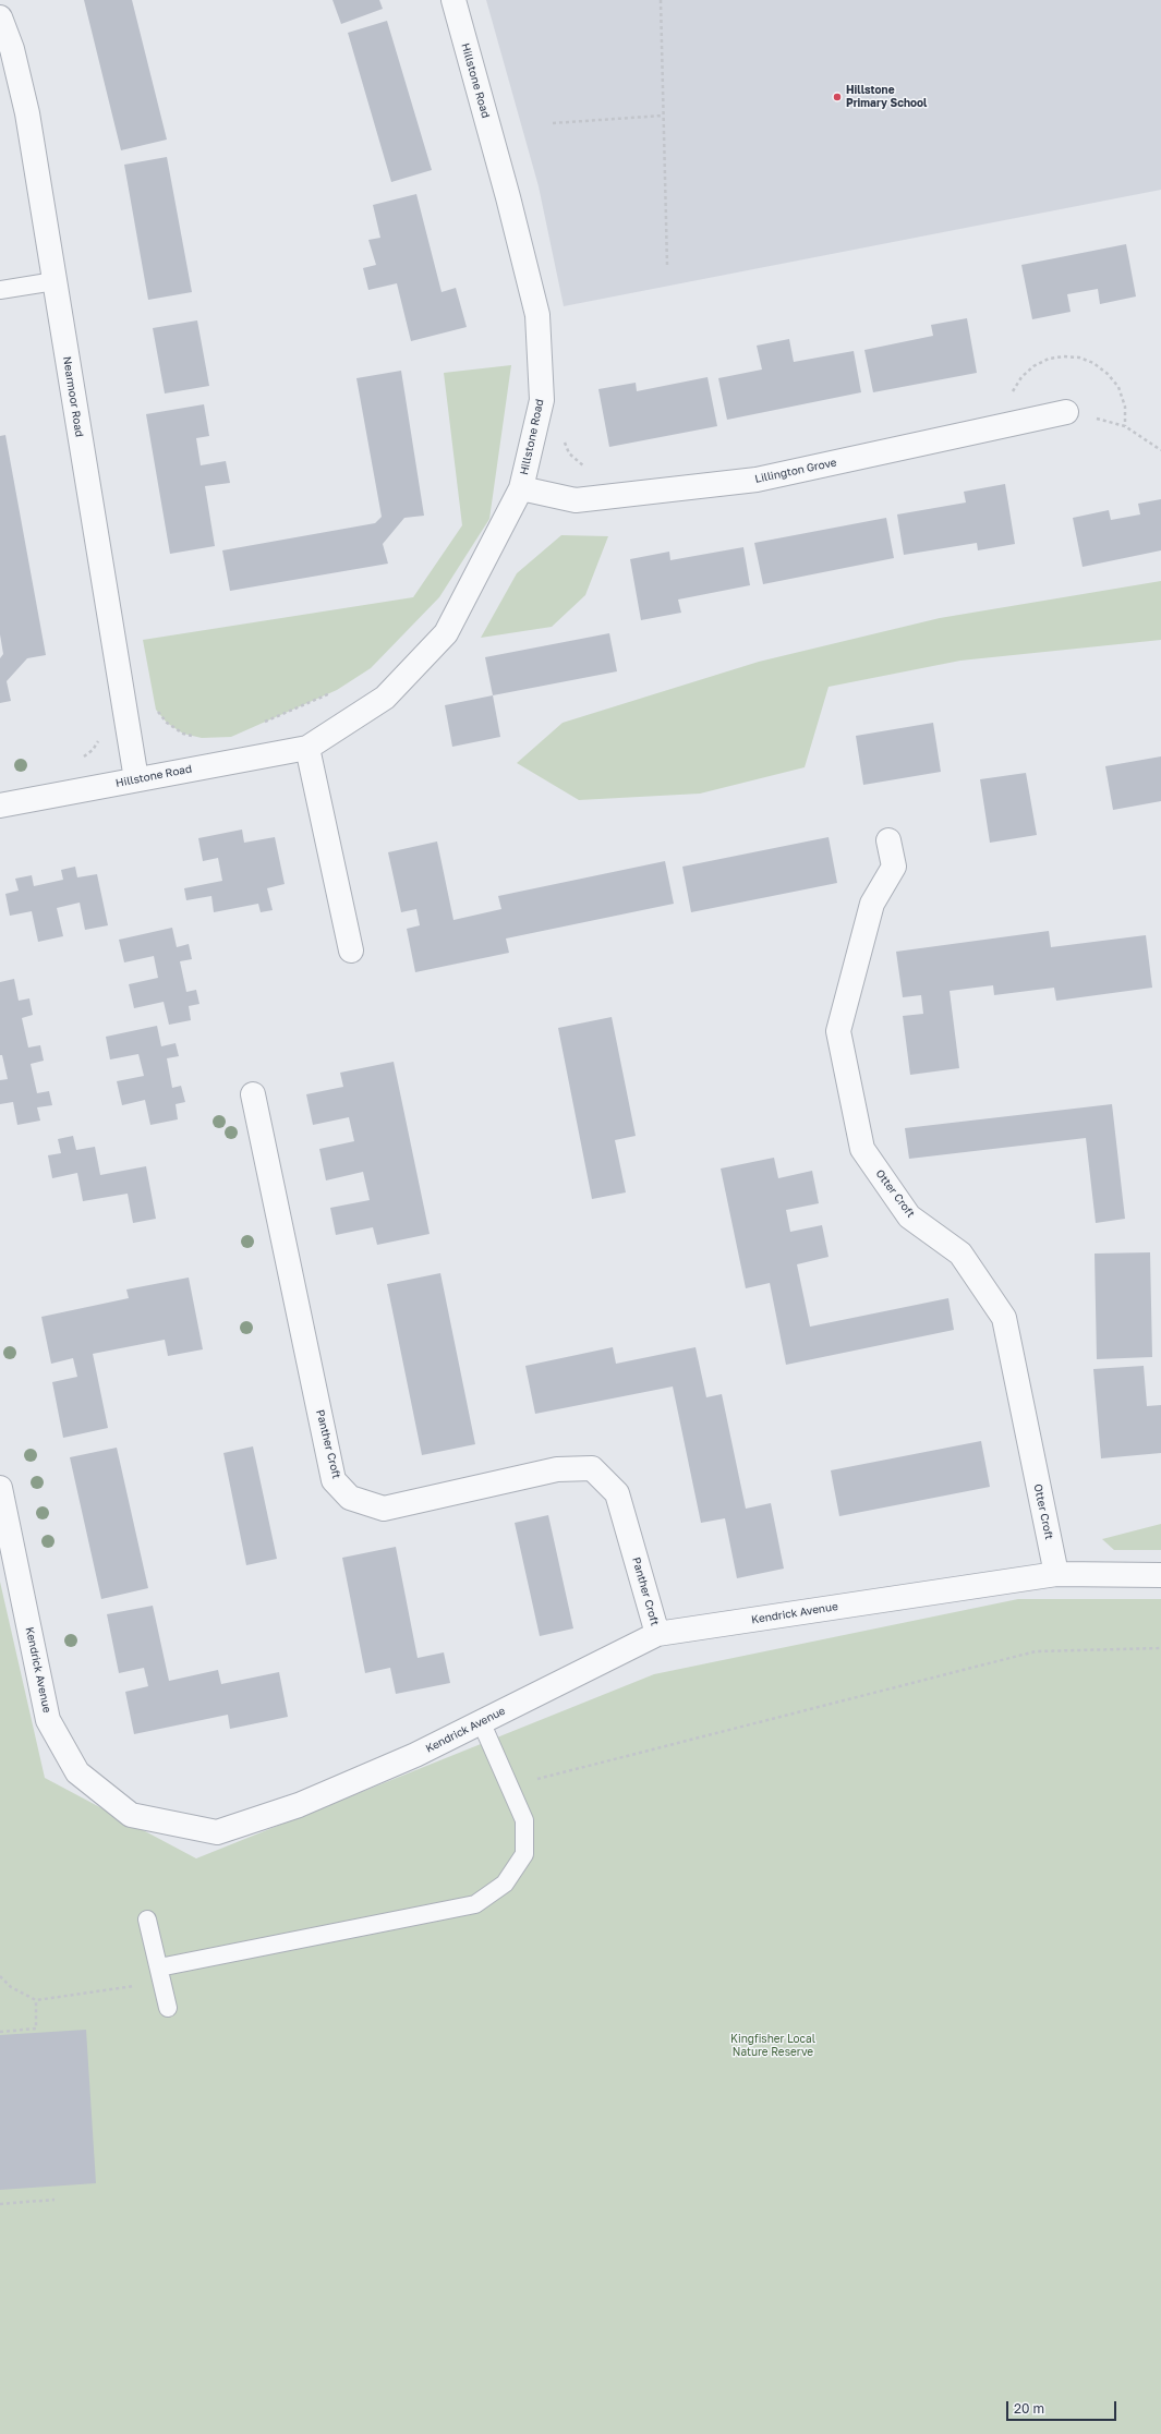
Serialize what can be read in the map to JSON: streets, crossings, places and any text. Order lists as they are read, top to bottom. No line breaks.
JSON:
{"streets":{"street":["Hillstone Road","Nearmoor Road","Lillington Grove","Otter Croft","Panther Croft","Kendrick Avenue"]},"crossings":[["Hillstone Road","Nearmoor Road"],["Hillstone Road","Lillington Grove"],["Otter Croft","Kendrick Avenue"],["Panther Croft","Kendrick Avenue"]],"parks":["Kingfisher Local Nature Reserve"],"places":["Hillstone Primary School"],"scale_bar":"20 m"}
